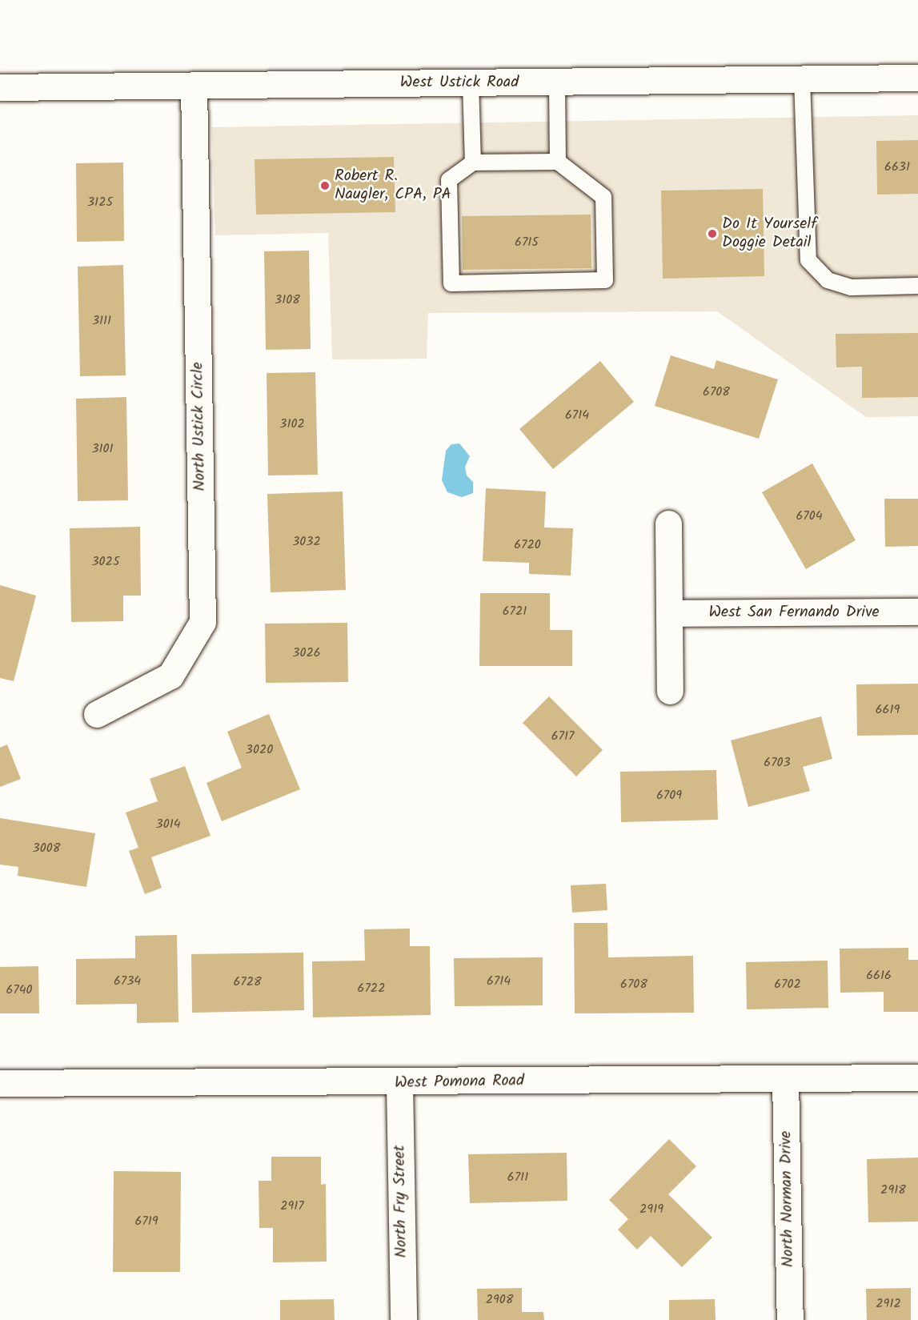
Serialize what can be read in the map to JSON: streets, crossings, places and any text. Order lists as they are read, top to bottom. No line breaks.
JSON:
{"streets":{"street":["West Ustick Road","North Ustick Circle","West San Fernando Drive","West Pomona Road","North Norman Drive","North Fry Street"]},"crossings":[["West Ustick Road","North Ustick Circle"],["West Pomona Road","North Norman Drive"],["West Pomona Road","North Fry Street"]],"places":["Robert R. Naugler, CPA, PA","Do It Yourself Doggie Detail"],"house_numbers":["6631","3125","6715","3108","3111","6708","6714","3102","3101","6704","3032","6720","3025","6721","3026","6619","6717","3020","6703","6709","3014","3008","6616","6734","6714","6728","6708","6702","6722","6740","6711","2918","2917","2919","6719","2908","2912"]}
